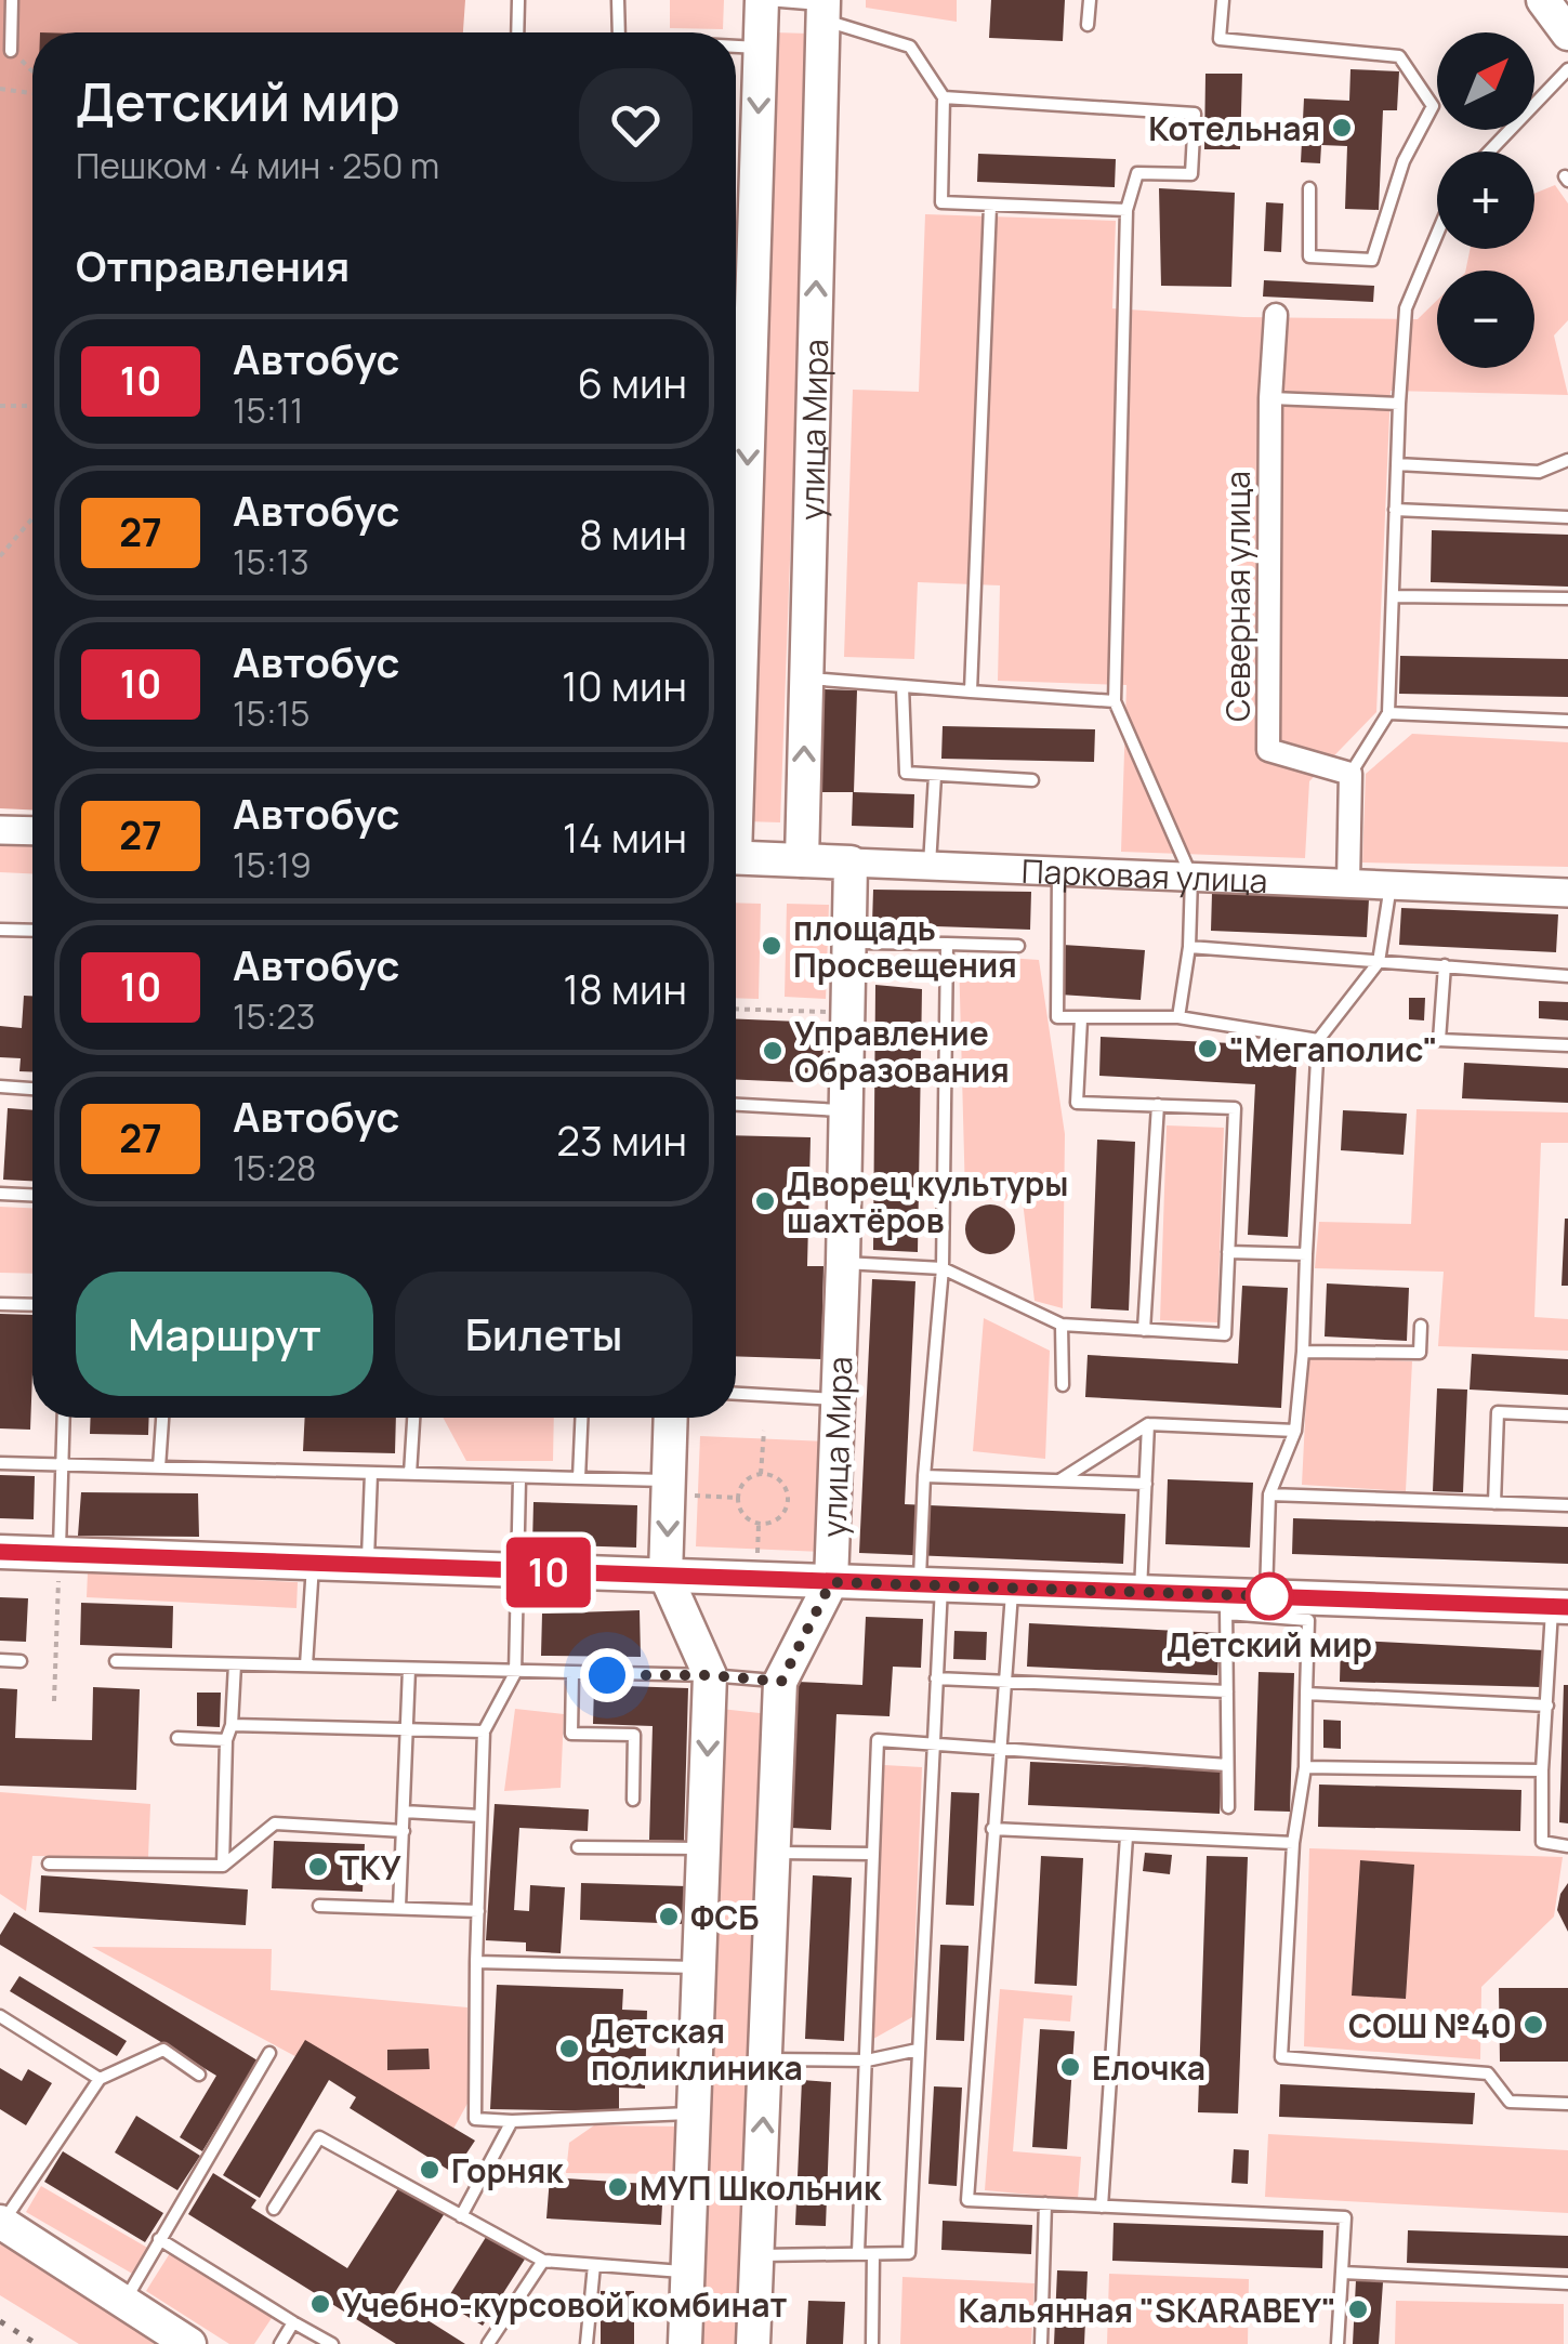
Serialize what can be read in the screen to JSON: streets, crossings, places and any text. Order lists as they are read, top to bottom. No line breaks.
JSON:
{"streets":{"main road":["улица Мира","Парковая улица"],"street":["Северная улица"]},"crossings":[["улица Мира","Парковая улица"]],"places":["Котельная","площадь Просвещения","\"Мегаполис\"","Управление Образования","Дворец культуры шахтёров","Детский мир","ТКУ","ФСБ","СОШ №40","Детская поликлиника","Елочка","Горняк","МУП Школьник","Учебно-курсовой комбинат","Кальянная \"SKARABEY\""],"lines":["bus line 10"],"north":"top right","page":{"on_map":"10","map_buttons":["+","−"],"heading":[["Детский мир","Пешком · 4 мин · 250 m"],"Отправления"],"list":[{"mark":"10","name":"Автобус","note":"15:11","value":"6 мин"},{"mark":"27","name":"Автобус","note":"15:13","value":"8 мин"},{"mark":"10","name":"Автобус","note":"15:15","value":"10 мин"},{"mark":"27","name":"Автобус","note":"15:19","value":"14 мин"},{"mark":"10","name":"Автобус","note":"15:23","value":"18 мин"},{"mark":"27","name":"Автобус","note":"15:28","value":"23 мин"}],"buttons":["Маршрут","Билеты"]}}
